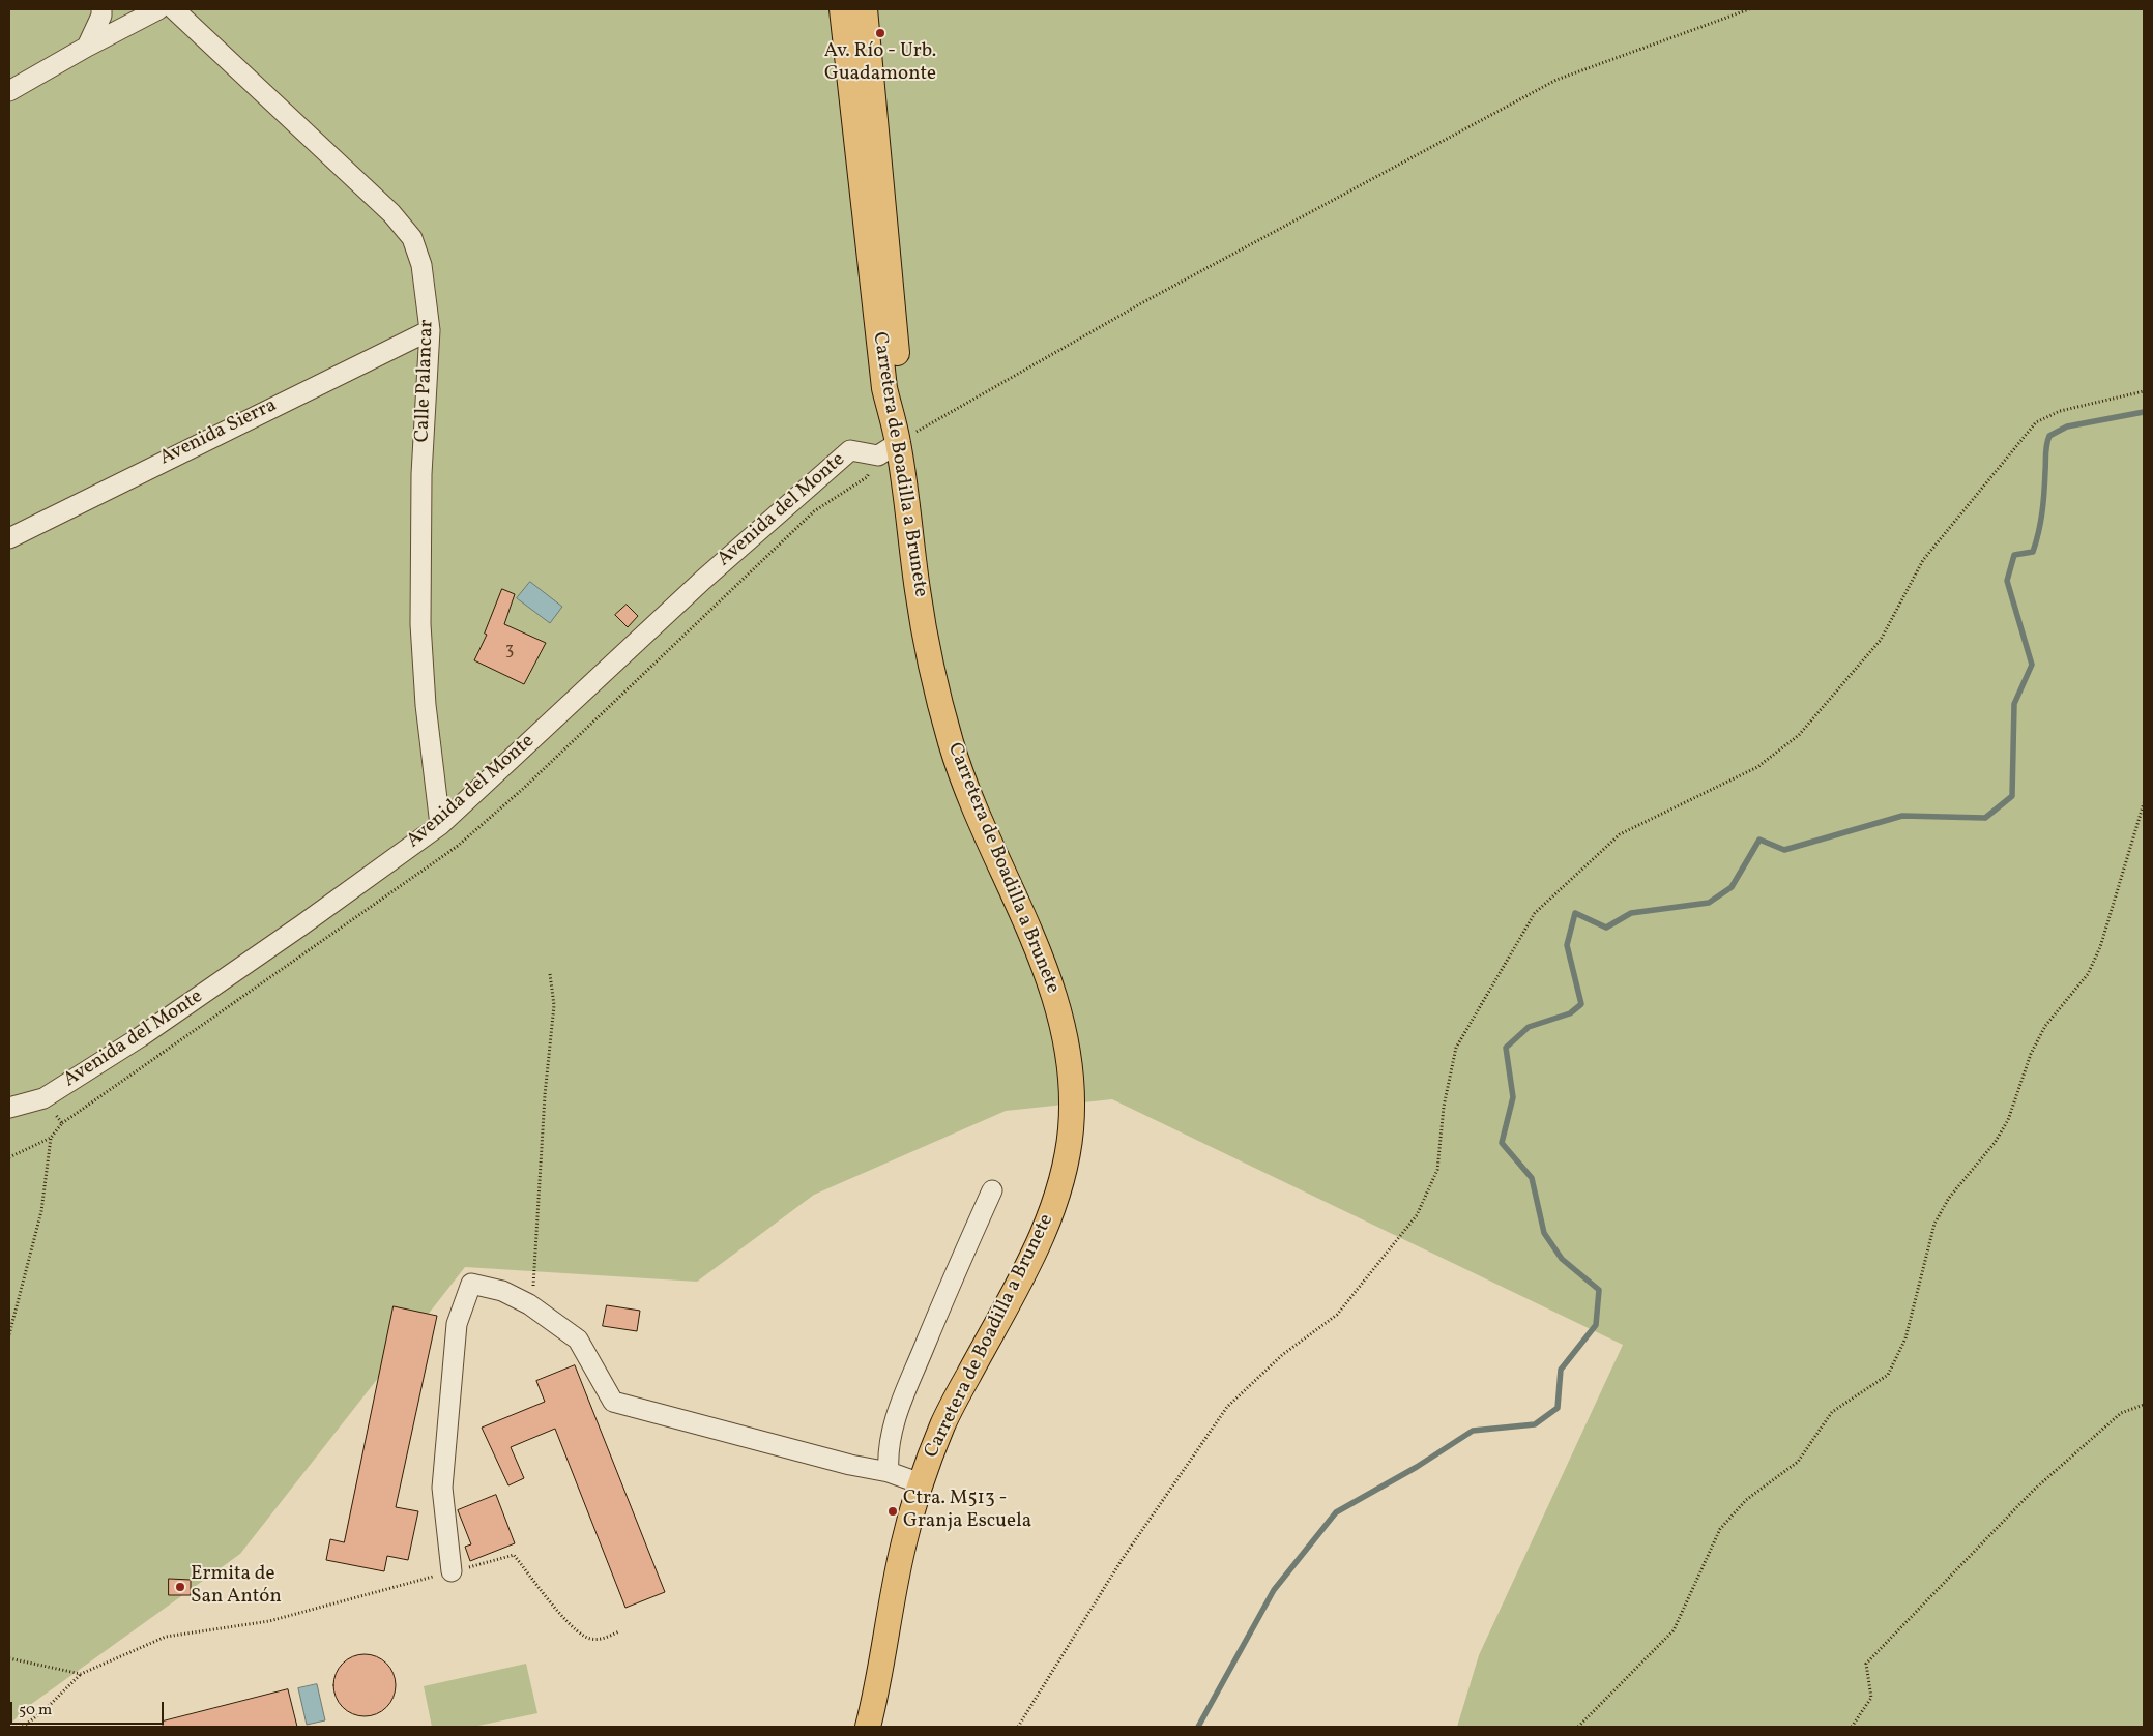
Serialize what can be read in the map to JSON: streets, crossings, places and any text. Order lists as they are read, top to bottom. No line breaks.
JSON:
{"streets":{"main road":["Carretera de Boadilla a Brunete"],"street":["Calle Palancar","Avenida Sierra","Avenida del Monte"]},"crossings":[["Calle Palancar","Avenida Sierra"],["Calle Palancar","Avenida del Monte"],["Carretera de Boadilla a Brunete","Avenida del Monte"]],"places":["Av. Río - Urb. Guadamonte","Ctra. M513 - Granja Escuela","Ermita de San Antón"],"house_numbers":["3"],"scale_bar":"50 m"}
